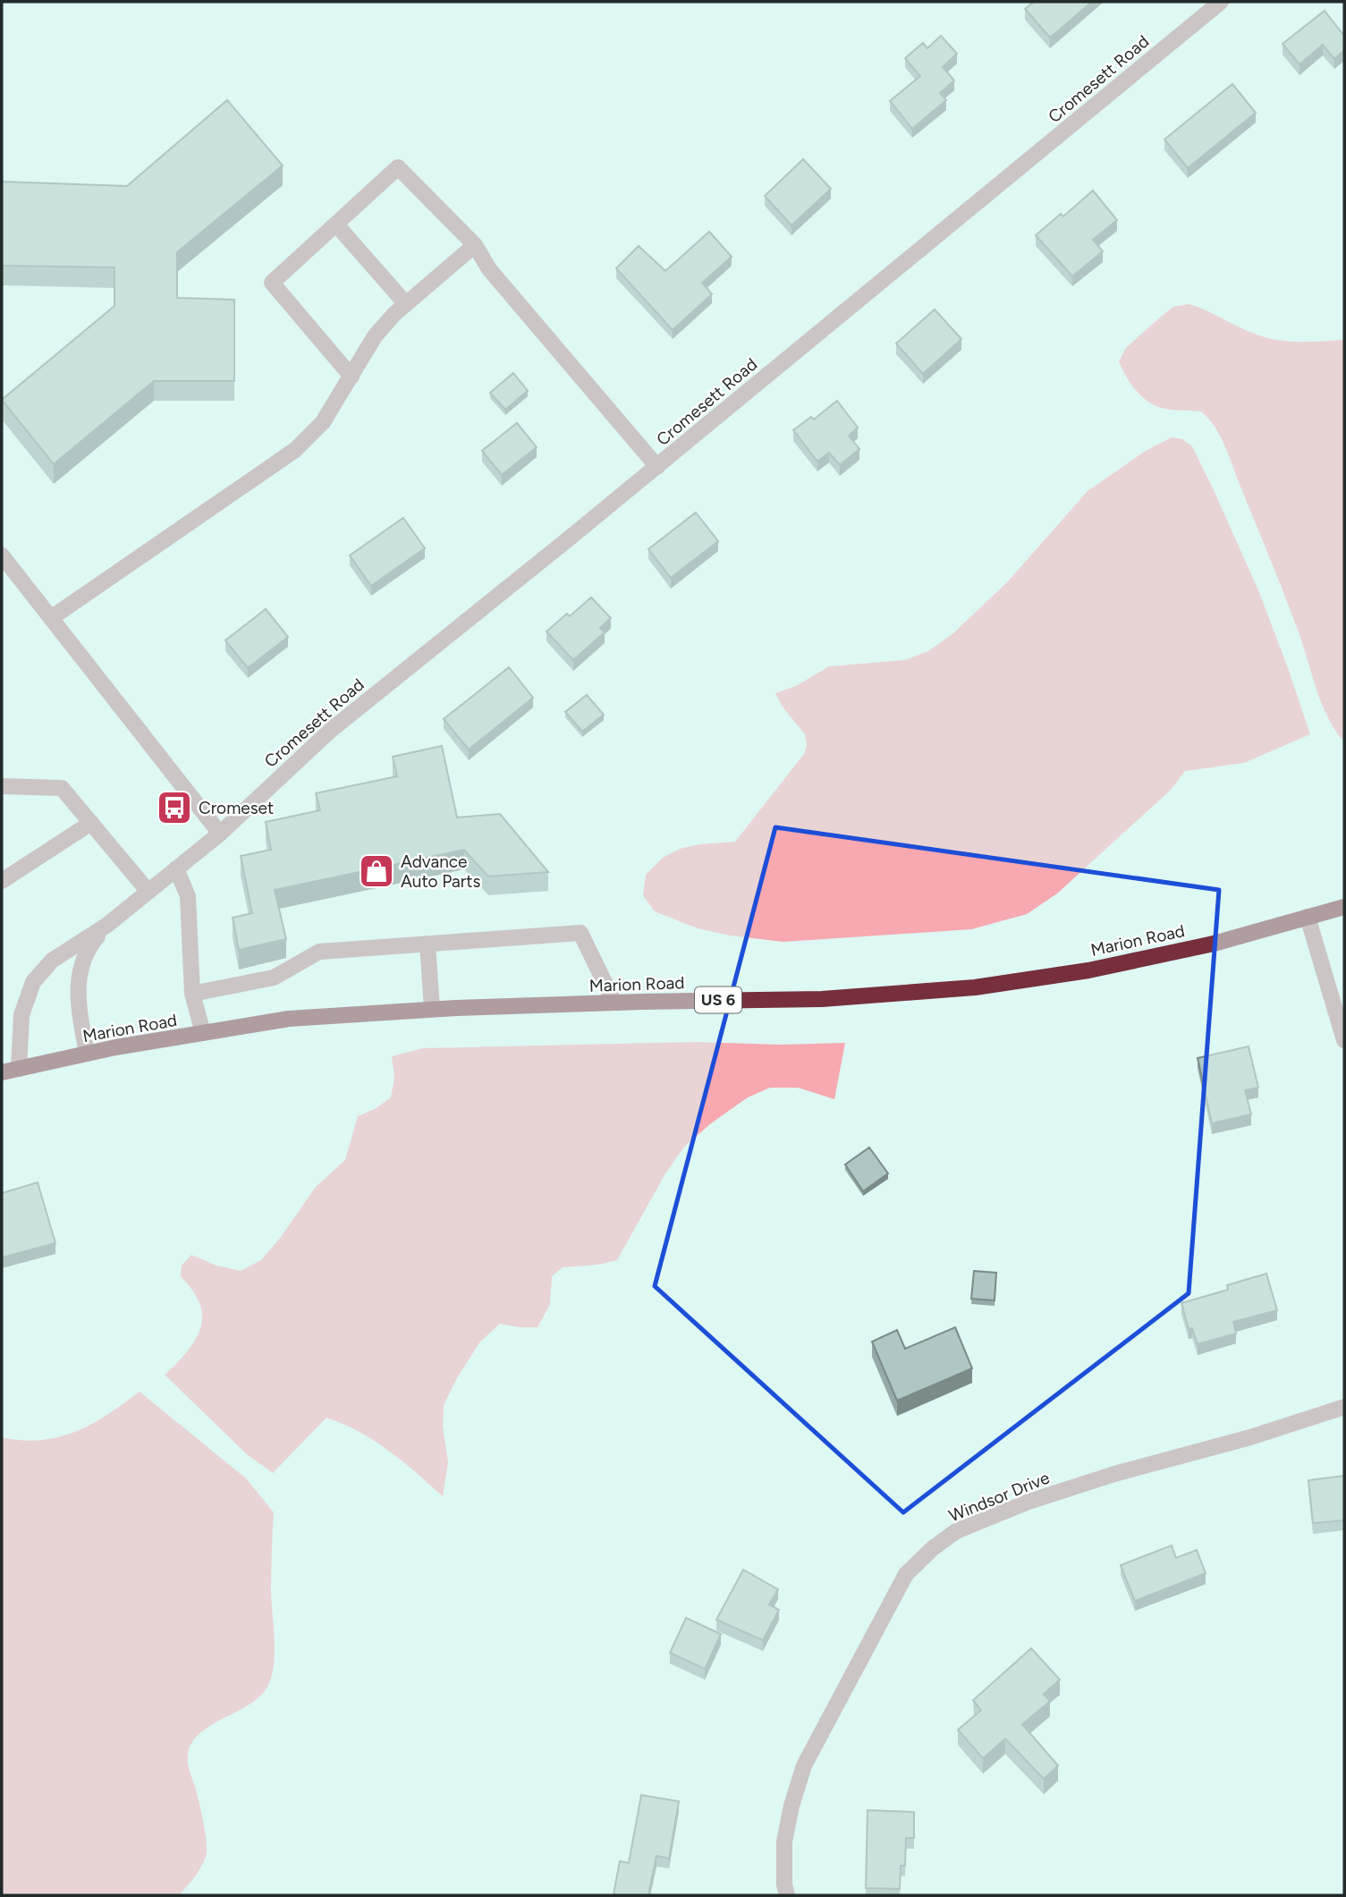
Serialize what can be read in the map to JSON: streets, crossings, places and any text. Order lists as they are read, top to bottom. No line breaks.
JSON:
{"streets":{"main road":["Marion Road","US 6"],"street":["Cromesett Road","Windsor Drive"]},"places":{"bus stop":["Cromeset"],"shop":["Advance Auto Parts"]}}
